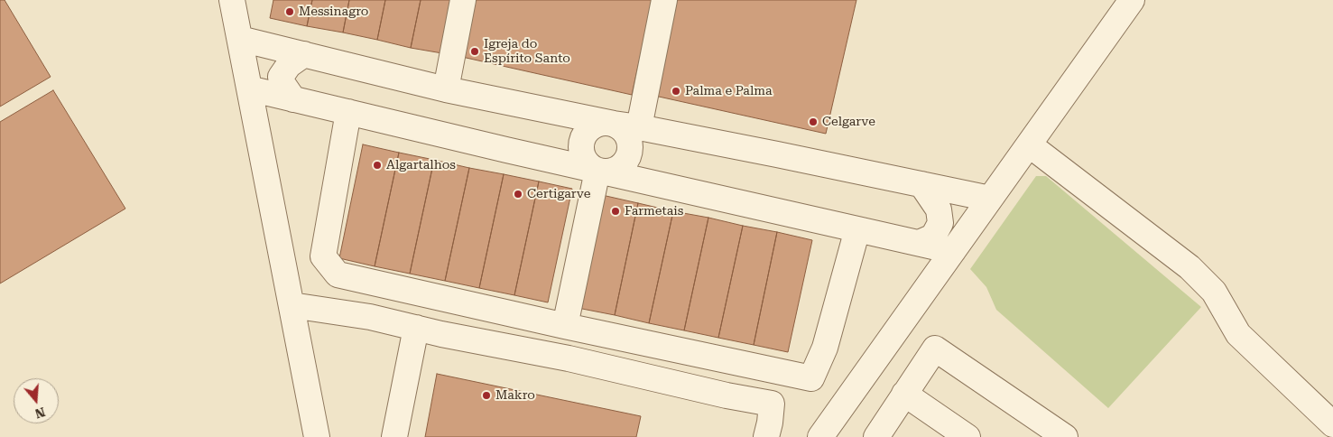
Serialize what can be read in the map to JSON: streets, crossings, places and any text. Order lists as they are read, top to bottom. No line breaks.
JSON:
{"places":["Messinagro","Igreja do Espírito Santo","Palma e Palma","Celgarve","Algartalhos","Certigarve","Farmetais","Makro"],"north":"bottom"}
